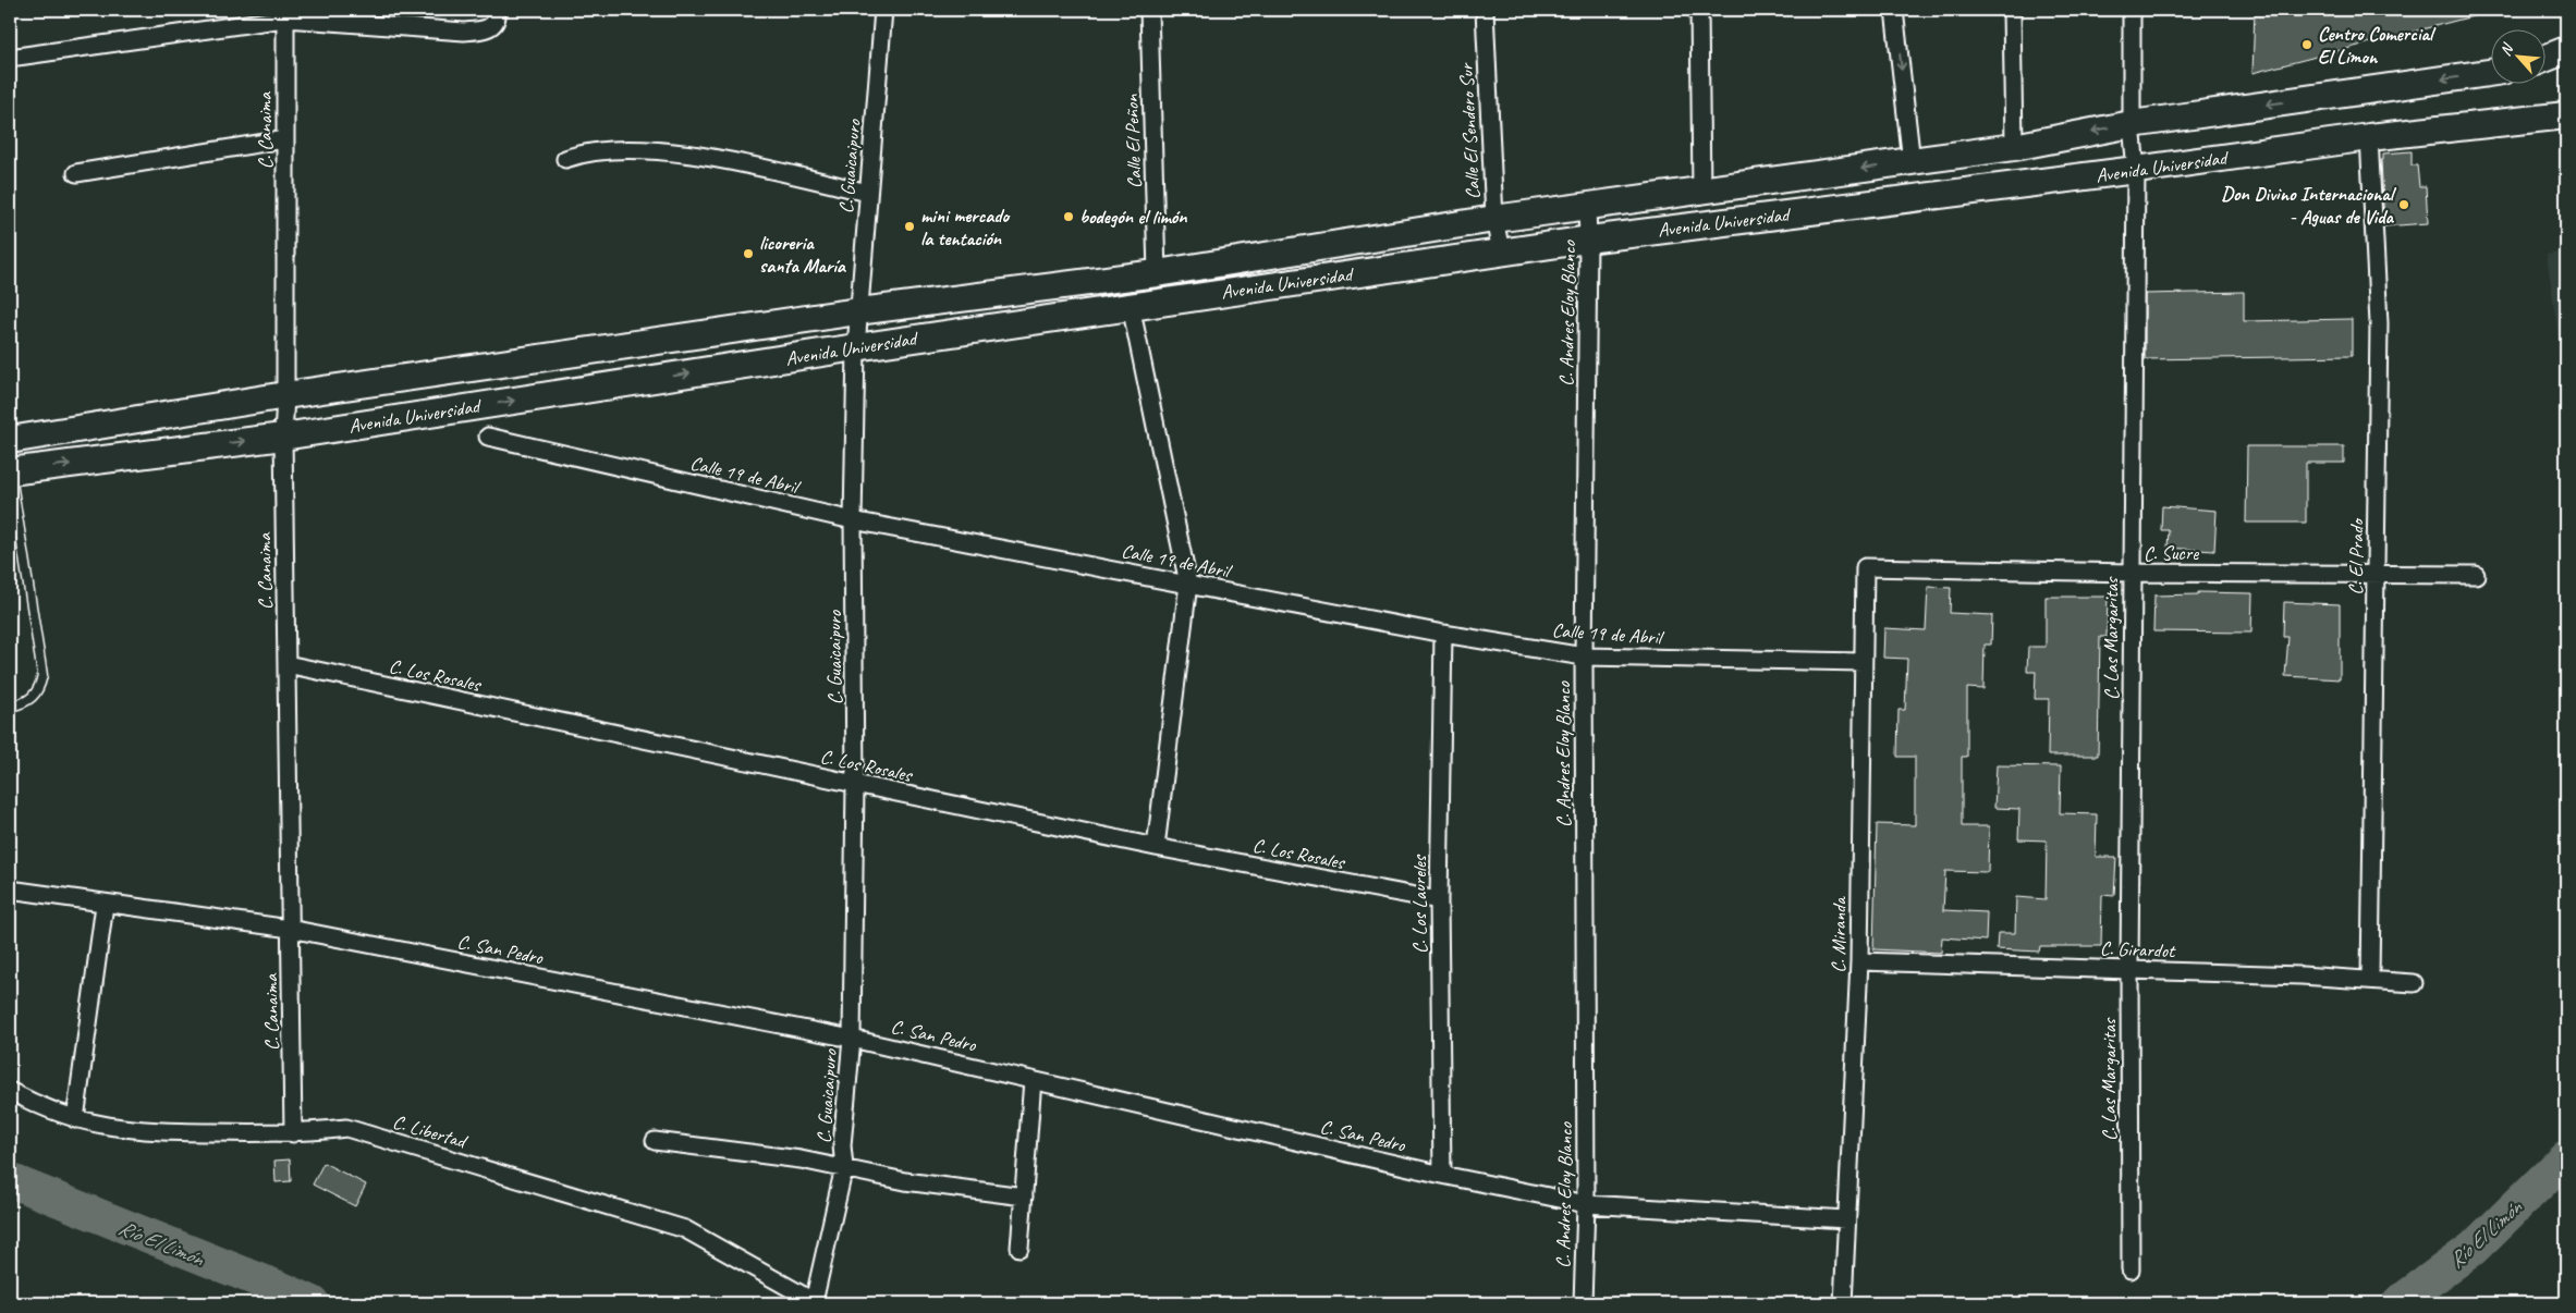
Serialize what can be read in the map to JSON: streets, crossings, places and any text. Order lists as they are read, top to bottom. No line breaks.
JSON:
{"streets":{"main road":["Avenida Universidad"],"street":["C. Canaima","Calle El Sendero Sur","Calle El Peñon","C. Guaicaipuro","C. Andres Eloy Blanco","Calle 19 de Abril","C. Sucre","C. El Prado","C. Las Margaritas","C. Los Rosales","C. Los Laureles","C. Miranda","C. San Pedro","C. Girardot","C. Libertad"]},"crossings":[["C. Canaima","Avenida Universidad"],["C. Canaima","C. Los Rosales"],["C. Canaima","C. San Pedro"],["C. Canaima","C. Libertad"],["Calle El Sendero Sur","Avenida Universidad"],["Calle El Peñon","Avenida Universidad"],["C. Guaicaipuro","Avenida Universidad"],["C. Guaicaipuro","Calle 19 de Abril"],["C. Guaicaipuro","C. Los Rosales"],["C. Guaicaipuro","C. San Pedro"],["C. Guaicaipuro","C. Libertad"],["Avenida Universidad","C. Andres Eloy Blanco"],["Avenida Universidad","C. El Prado"],["Avenida Universidad","C. Las Margaritas"],["C. Andres Eloy Blanco","Calle 19 de Abril"],["C. Andres Eloy Blanco","C. San Pedro"],["Calle 19 de Abril","C. Los Laureles"],["Calle 19 de Abril","C. Miranda"],["C. Sucre","C. El Prado"],["C. Sucre","C. Las Margaritas"],["C. Sucre","C. Miranda"],["C. El Prado","C. Girardot"],["C. Las Margaritas","C. Girardot"],["C. Los Rosales","C. Los Laureles"],["C. Los Laureles","C. San Pedro"],["C. Miranda","C. San Pedro"],["C. Miranda","C. Girardot"]],"water":["Río El Limón"],"places":["Centro Comercial El Limon","Don Divino Internacional - Aguas de Vida","bodegón el limón","mini mercado la tentación","licoreria santa María"],"north":"top left"}
